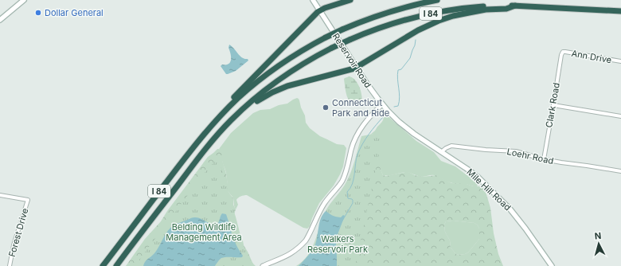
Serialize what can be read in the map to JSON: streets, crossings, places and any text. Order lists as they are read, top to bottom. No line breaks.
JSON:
{"streets":{"highway":["I 84"],"main road":["Reservoir Road","Mile Hill Road"],"street":["Ann Drive","Clark Road","Loehr Road","Forest Drive"]},"crossings":[["Ann Drive","Clark Road"],["Reservoir Road","Mile Hill Road"],["Clark Road","Loehr Road"],["Loehr Road","Mile Hill Road"]],"parks":["Belding Wildlife Management Area","Walkers Reservoir Park"],"places":["Dollar General","Connecticut Park and Ride"],"north":"top"}
